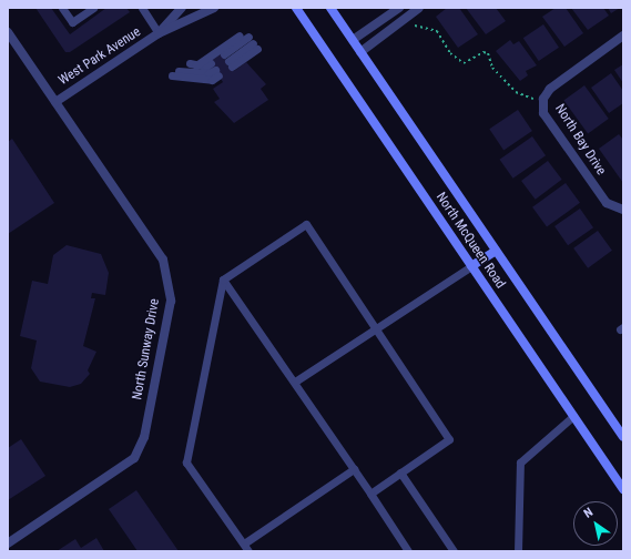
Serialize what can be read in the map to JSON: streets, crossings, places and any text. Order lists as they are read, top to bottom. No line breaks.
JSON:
{"streets":{"main road":["North McQueen Road"],"street":["West Park Avenue","North Bay Drive","North Sunway Drive"]},"crossings":[["West Park Avenue","North Sunway Drive"]],"north":"top left"}
